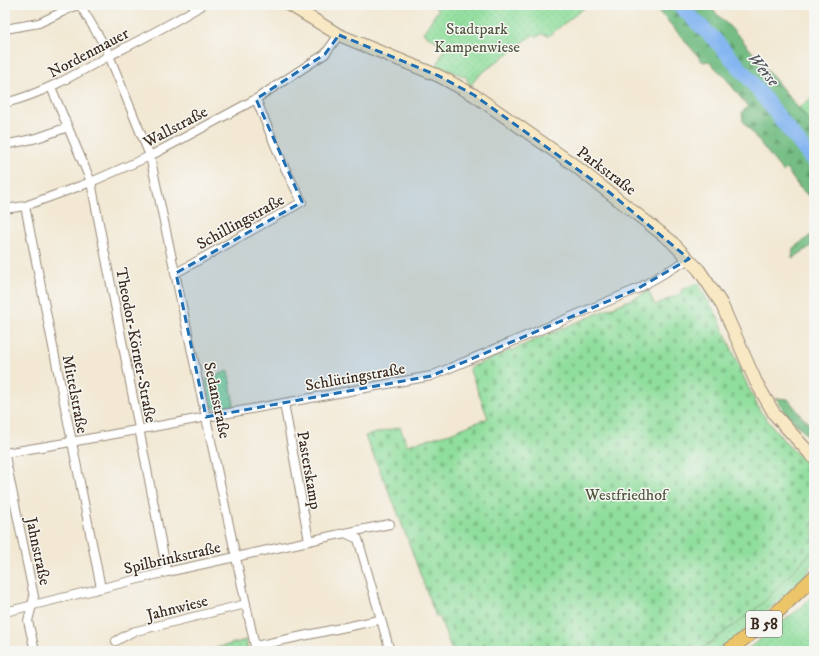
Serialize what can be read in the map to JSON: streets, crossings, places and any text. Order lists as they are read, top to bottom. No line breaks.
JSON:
{"streets":{"main road":["B 58"],"street":["Nordenmauer","Wallstraße","Parkstraße","Schillingstraße","Theodor-Körner-Straße","Schlütingstraße","Mittelstraße","Sedanstraße","Pasterskamp","Jahnstraße","Spilbrinkstraße","Jahnwiese"]},"crossings":[["Nordenmauer","Theodor-Körner-Straße"],["Nordenmauer","Sedanstraße"],["Wallstraße","Parkstraße"],["Wallstraße","Schillingstraße"],["Wallstraße","Theodor-Körner-Straße"],["Wallstraße","Mittelstraße"],["Wallstraße","Sedanstraße"],["Parkstraße","Schlütingstraße"],["Schillingstraße","Sedanstraße"],["Theodor-Körner-Straße","Schlütingstraße"],["Theodor-Körner-Straße","Spilbrinkstraße"],["Schlütingstraße","Mittelstraße"],["Schlütingstraße","Sedanstraße"],["Schlütingstraße","Pasterskamp"],["Mittelstraße","Spilbrinkstraße"],["Sedanstraße","Spilbrinkstraße"],["Sedanstraße","Jahnwiese"],["Pasterskamp","Spilbrinkstraße"],["Jahnstraße","Spilbrinkstraße"]],"water":["Werse"],"parks":["Stadtpark Kampenwiese","Westfriedhof"]}
